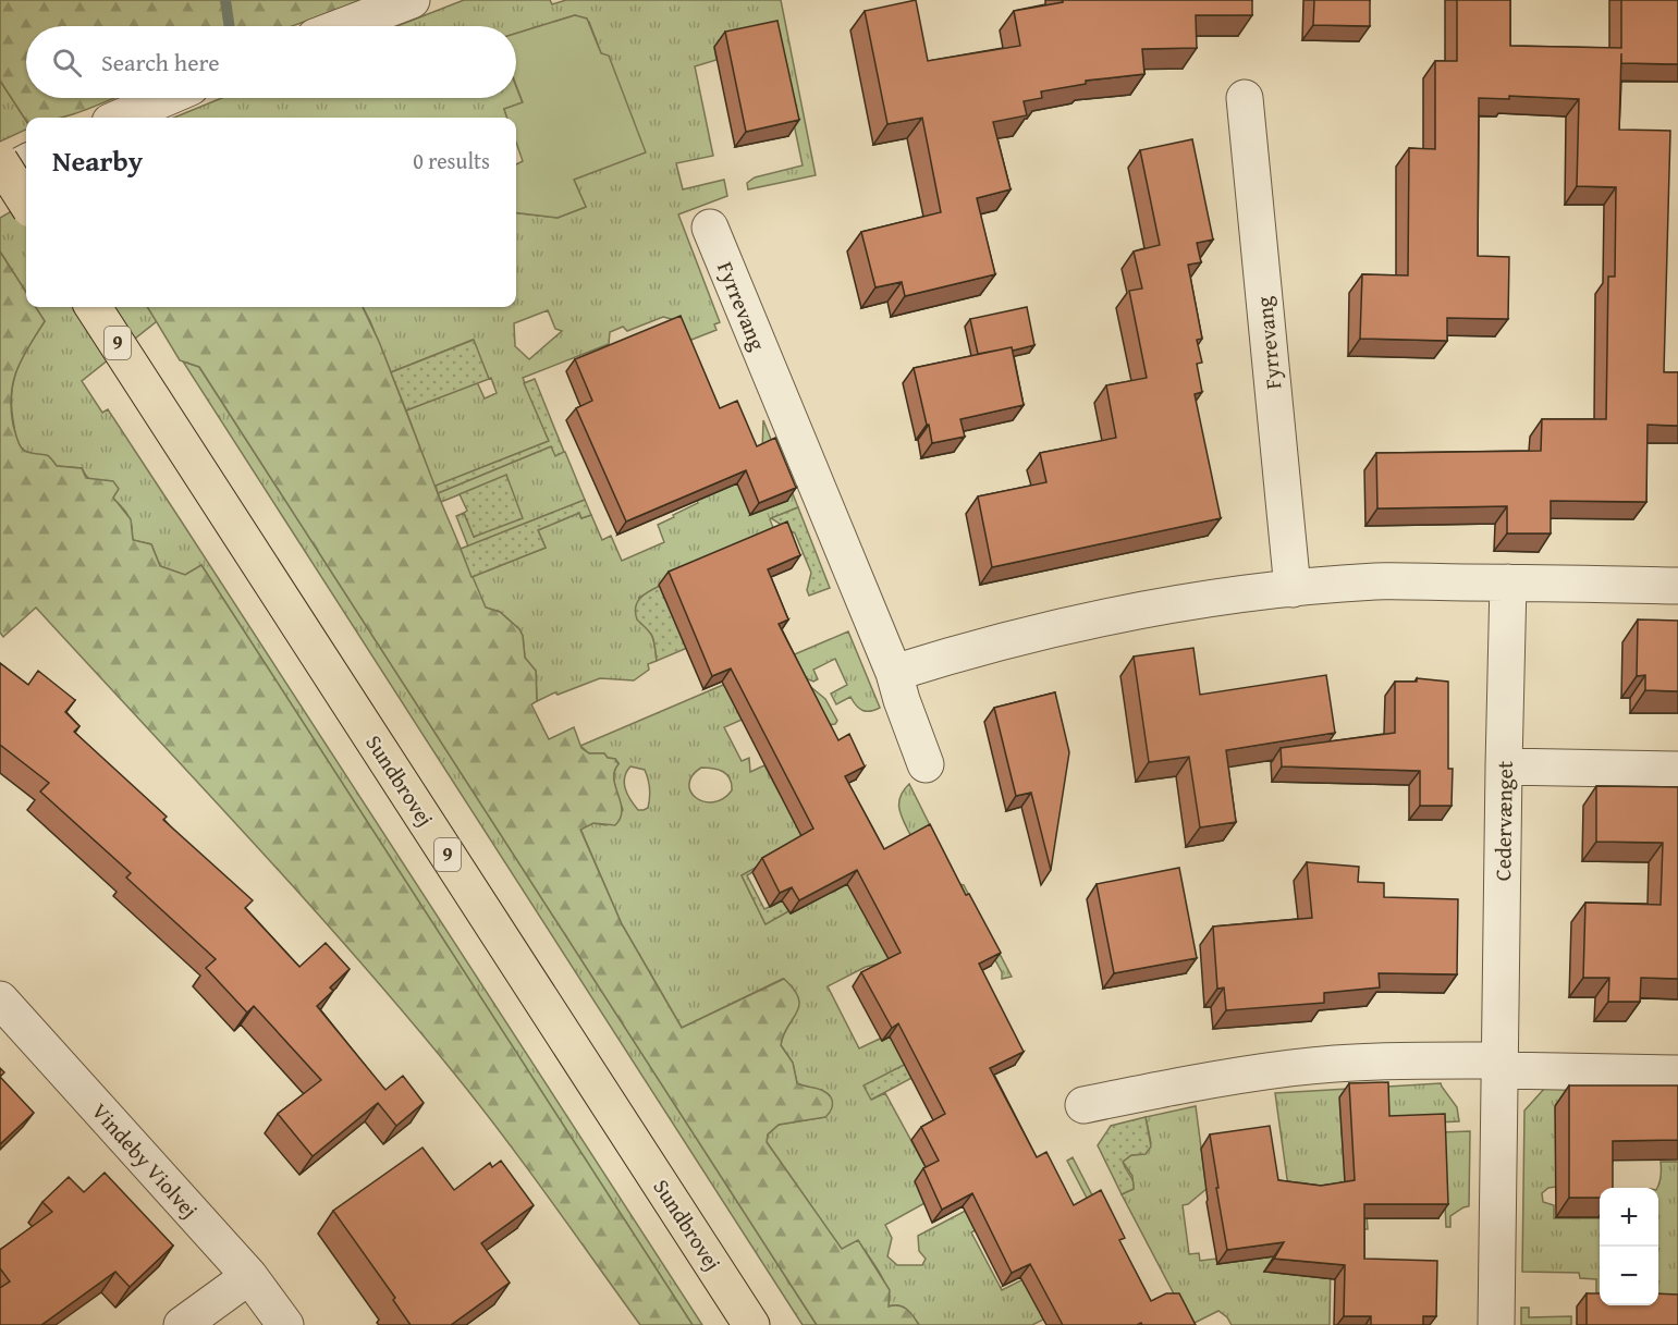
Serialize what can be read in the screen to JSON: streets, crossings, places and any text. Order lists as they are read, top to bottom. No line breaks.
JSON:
{"streets":{"main road":["9","Sundbrovej"],"street":["Fyrrevang","Cedervænget","Vindeby Violvej"]},"page":{"search":"Search here","heading":["Nearby","0 results"],"map_buttons":["+","−"]}}
